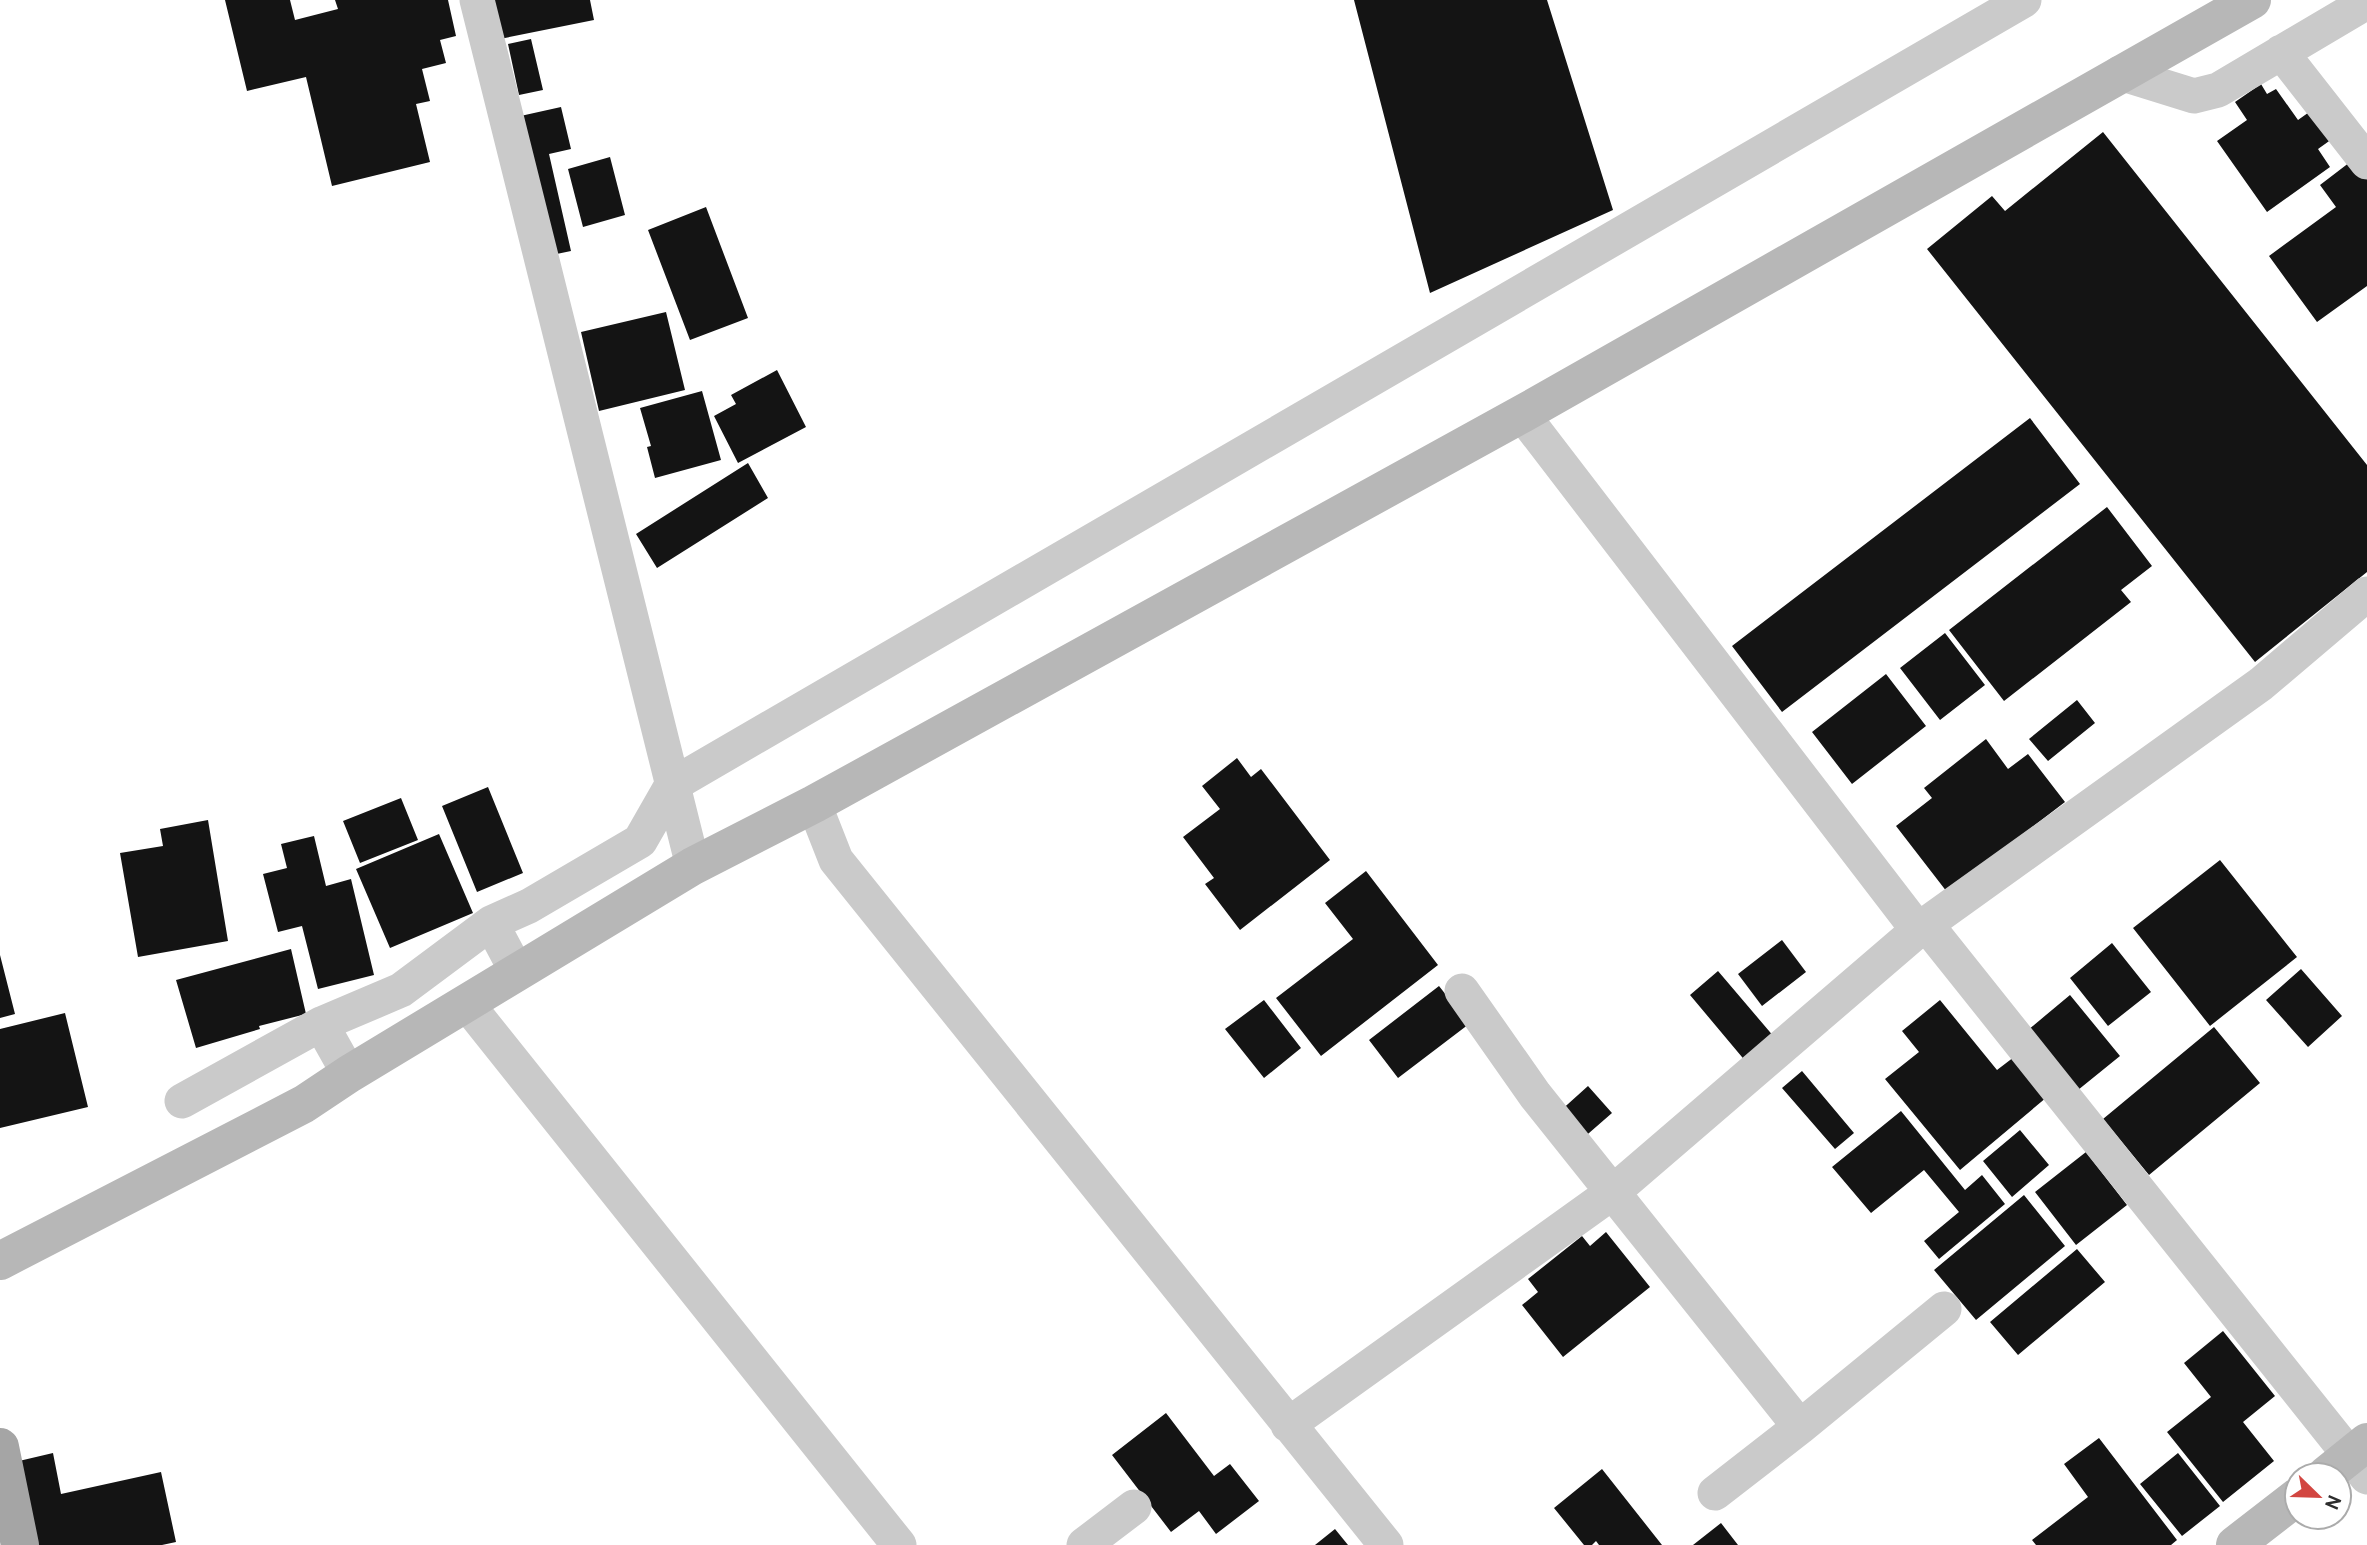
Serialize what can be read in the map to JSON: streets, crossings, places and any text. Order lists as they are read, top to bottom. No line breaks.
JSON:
{"north":"bottom right"}
